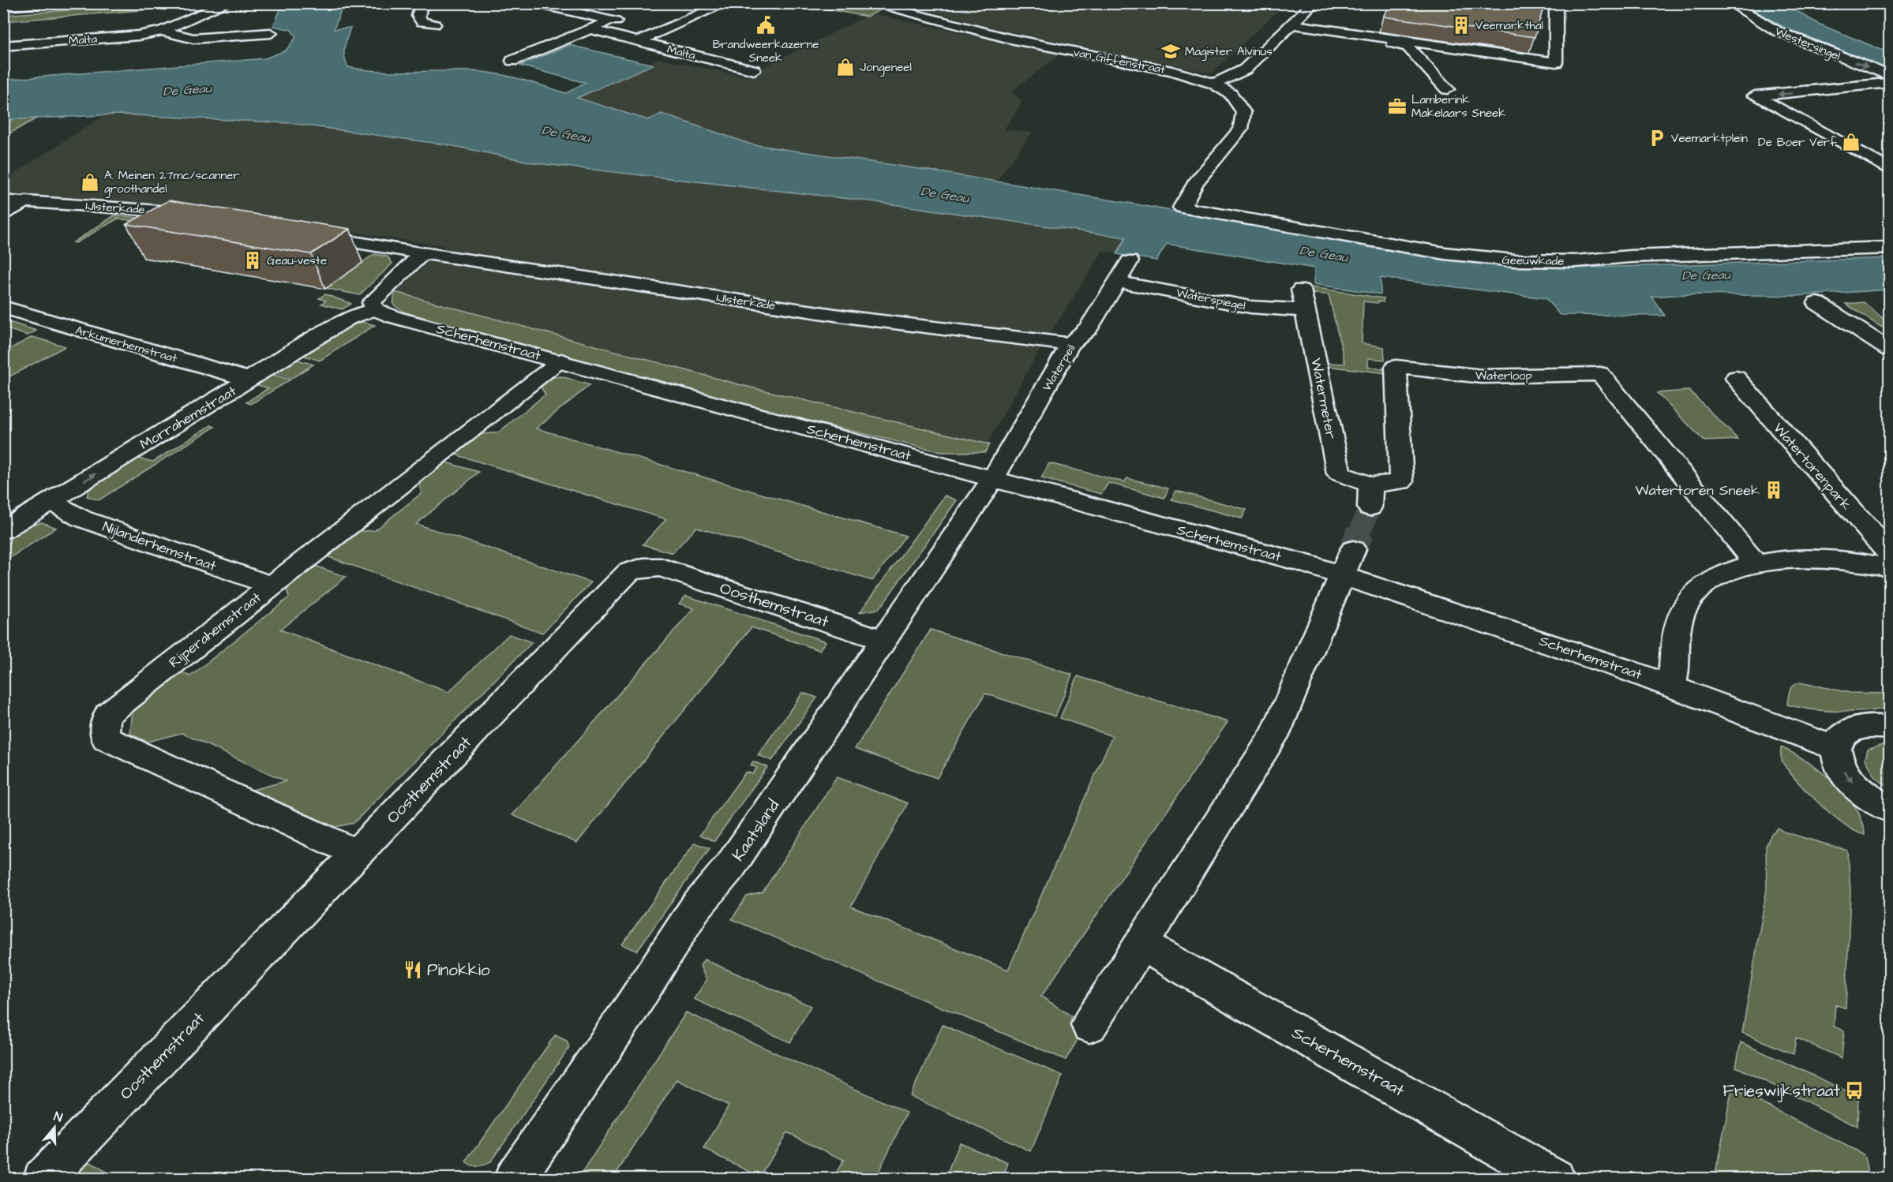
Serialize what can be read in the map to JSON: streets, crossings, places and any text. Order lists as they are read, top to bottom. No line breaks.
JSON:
{"streets":{"street":["Malta","Westersingel","van Giffenstraat","IJlsterkade","Geeuwkade","Waterspiegel","Scherhemstraat","Arkumerhemstraat","Waterpeil","Waterloop","Watermeter","Morrahemstraat","Watertorenpark","Nijlanderhemstraat","Oosthemstraat","Rijperahemstraat","Kaatsland"]},"crossings":[["van Giffenstraat","Geeuwkade"],["IJlsterkade","Waterpeil"],["Waterspiegel","Waterpeil"],["Waterspiegel","Watermeter"],["Scherhemstraat","Waterpeil"],["Scherhemstraat","Morrahemstraat"],["Scherhemstraat","Rijperahemstraat"],["Scherhemstraat","Kaatsland"],["Arkumerhemstraat","Morrahemstraat"],["Waterpeil","Kaatsland"],["Waterloop","Watermeter"],["Morrahemstraat","Nijlanderhemstraat"],["Nijlanderhemstraat","Rijperahemstraat"],["Oosthemstraat","Rijperahemstraat"],["Oosthemstraat","Kaatsland"]],"one_way":["Westersingel","Morrahemstraat"],"water":["De Geau"],"places":{"public building":["Brandweerkazerne Sneek"],"building":["Veemarkthal","Geau-veste","Watertoren Sneek"],"school or university":["Magister Alvinus"],"shop":["Jongeneel","De Boer Verf","A. Meinen 27mc/scanner groothandel"],"office":["Lamberink Makelaars Sneek"],"parking":["Veemarktplein"],"restaurant":["Pinokkio"],"bus stop":["Frieswijkstraat"]},"north":"top"}
